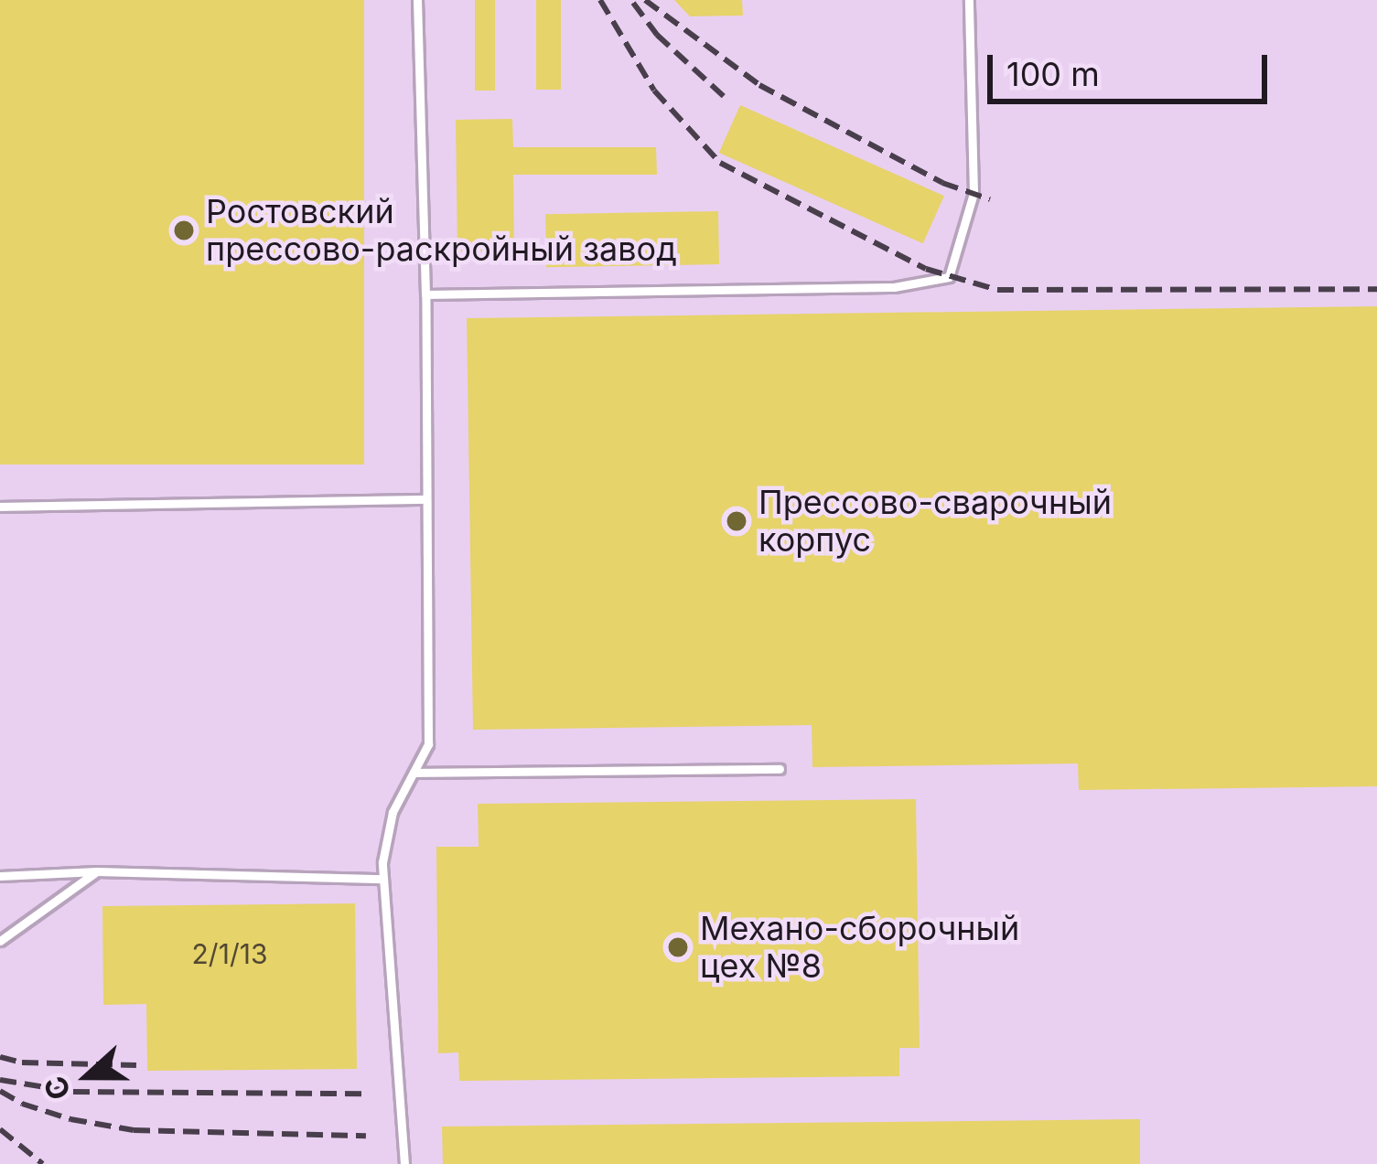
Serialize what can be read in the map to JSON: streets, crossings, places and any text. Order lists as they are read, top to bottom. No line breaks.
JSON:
{"places":["Ростовский прессово-раскройный завод","Прессово-сварочный корпус","Механо-сборочный цех №8"],"house_numbers":["2/1/13"],"scale_bar":"100 m","north":"left"}
